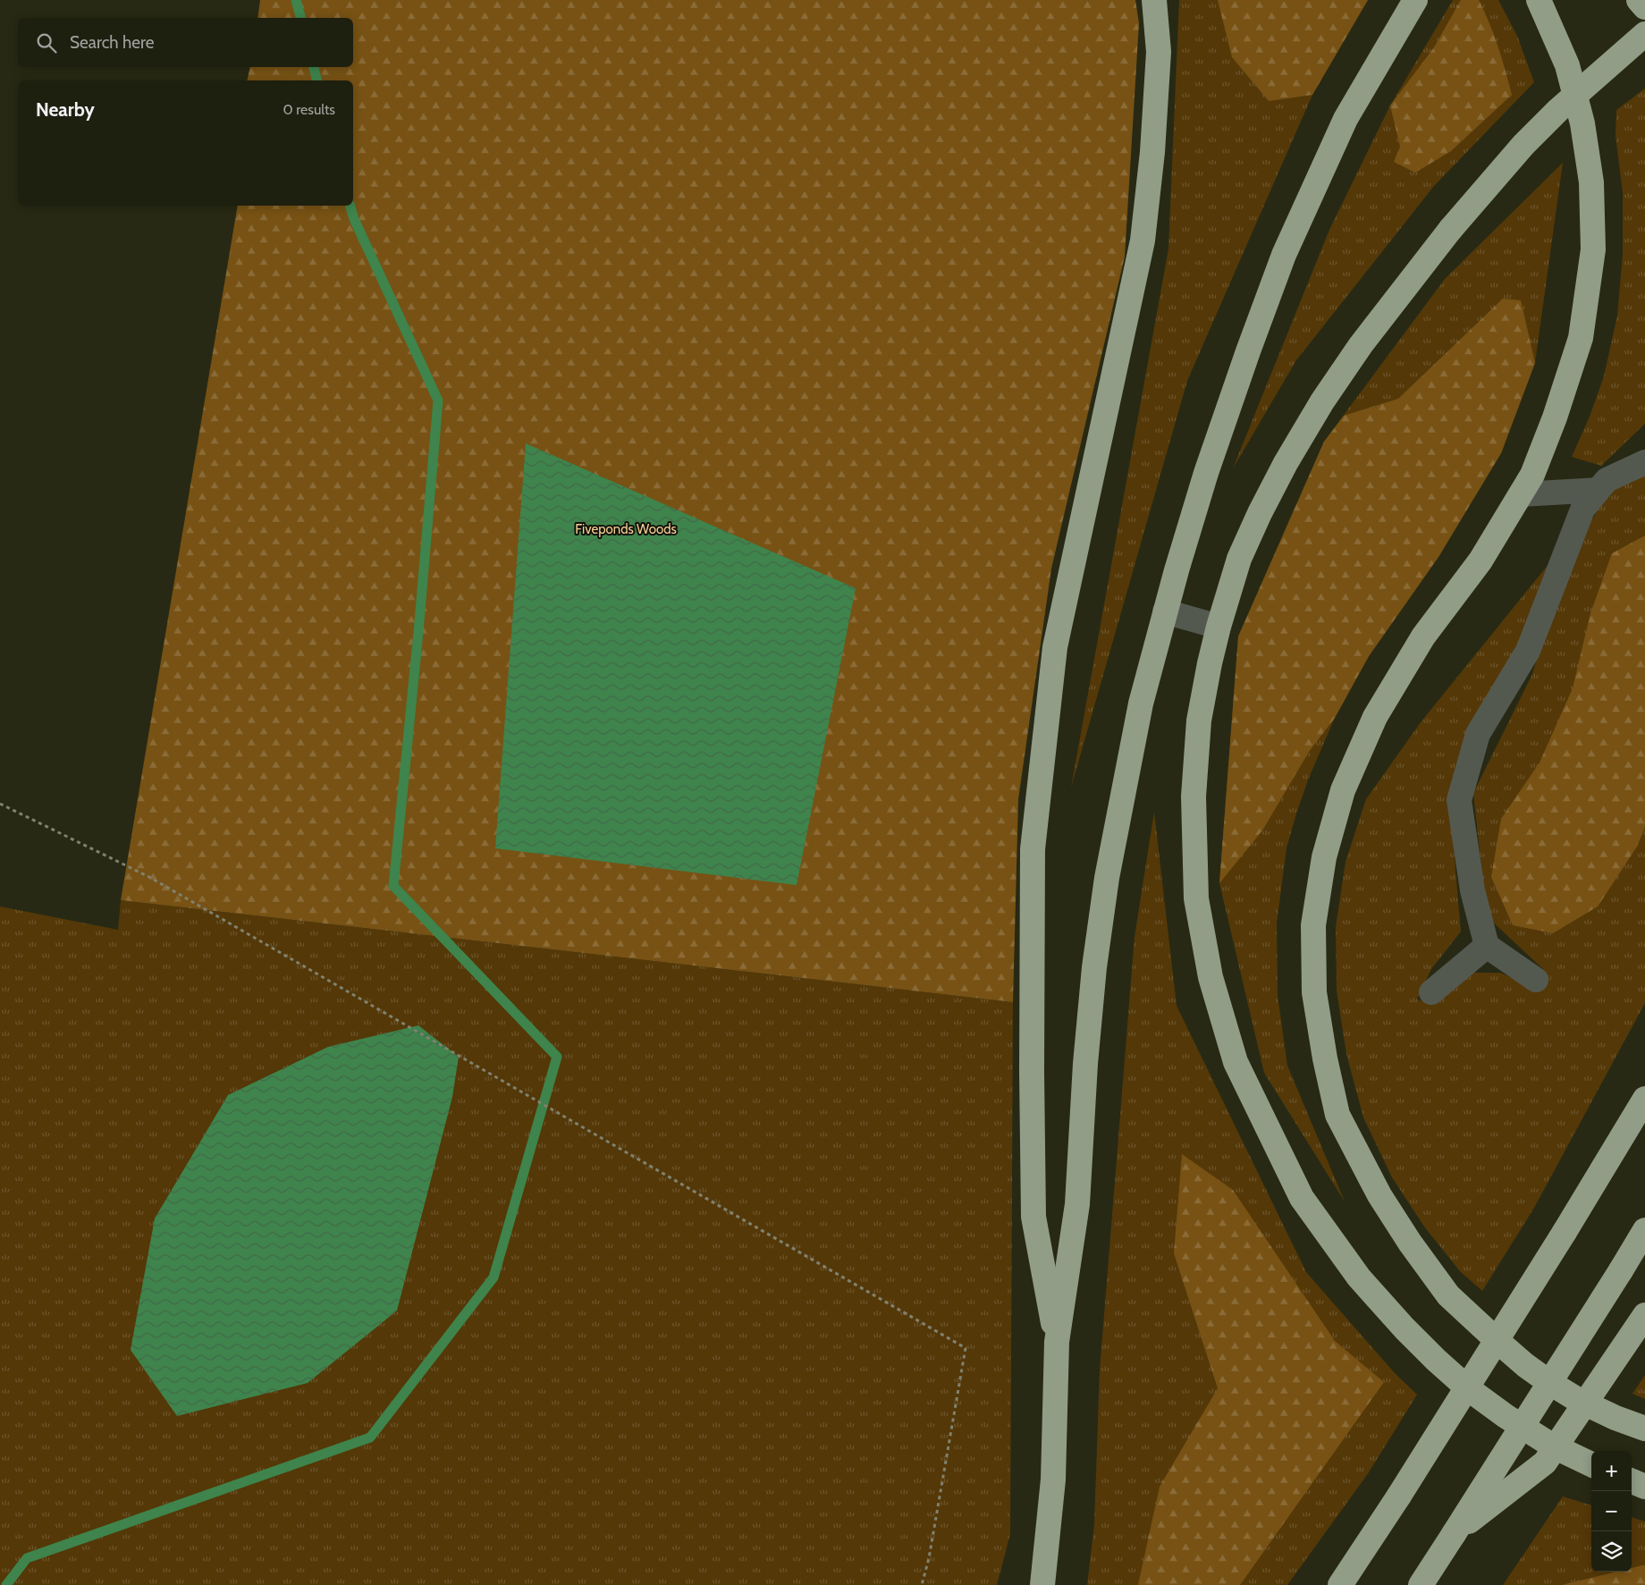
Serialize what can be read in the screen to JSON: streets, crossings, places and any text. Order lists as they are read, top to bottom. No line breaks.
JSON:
{"parks":["Fiveponds Woods"],"page":{"search":"Search here","heading":["Nearby","0 results"],"map_buttons":["+","−"]}}
